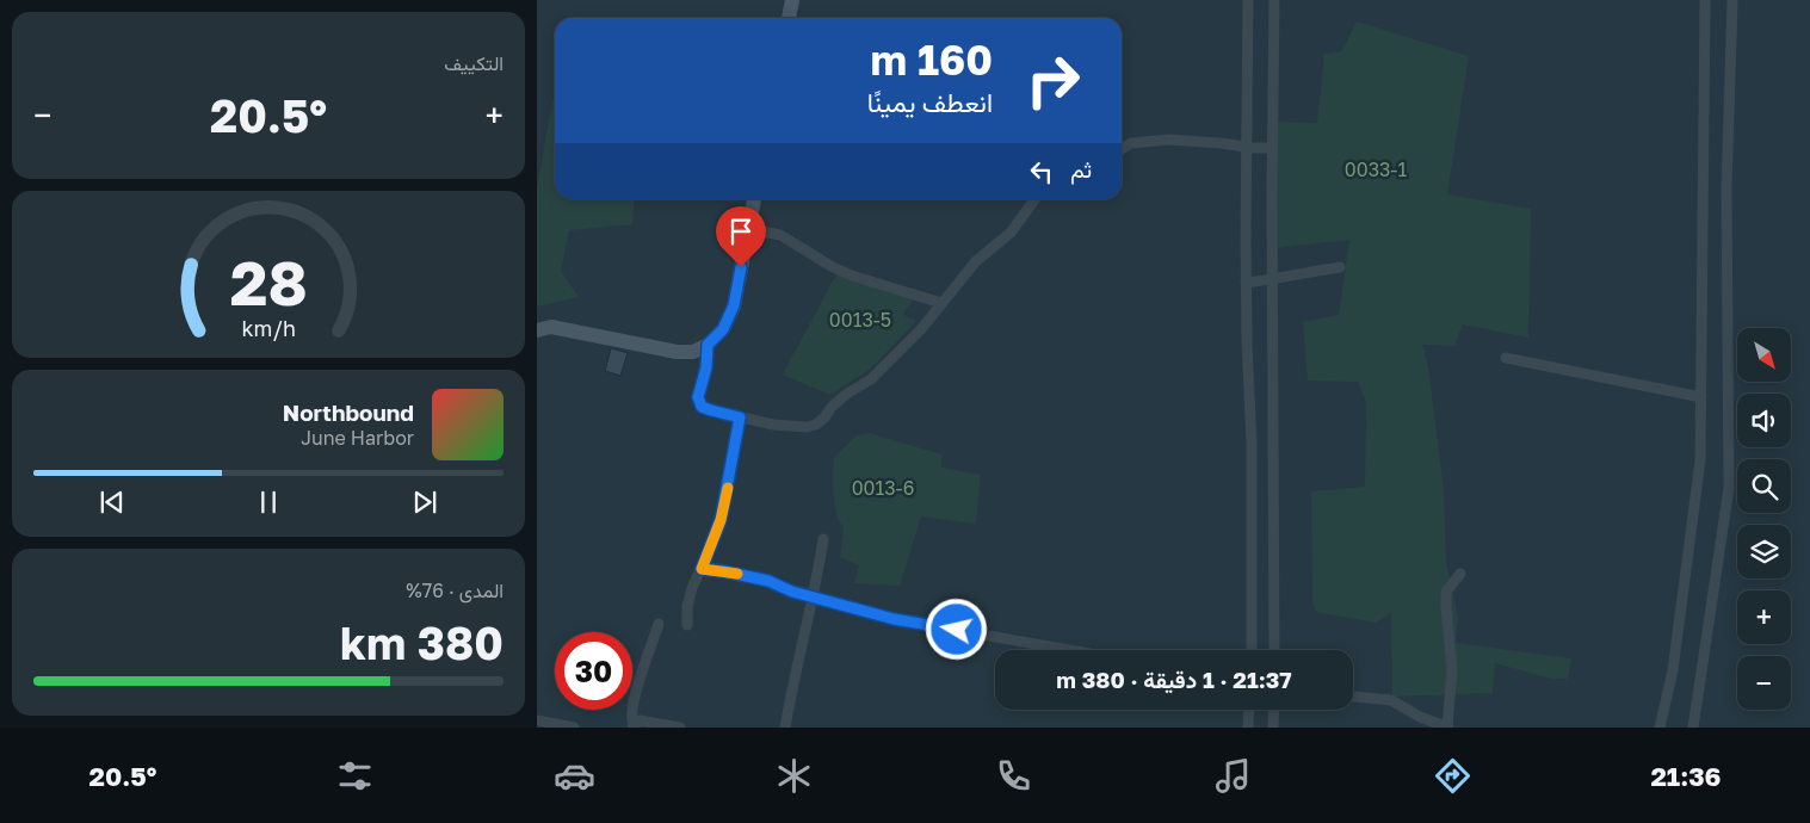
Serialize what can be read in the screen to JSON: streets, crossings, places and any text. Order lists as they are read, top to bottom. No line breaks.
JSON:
{"parks":["0033-1","0013-5","0013-6"],"north":"bottom right","page":{"tile":["التكييف",["المدى · 76%","380 km"]],"turn":["160 m","انعطف يمينًا"],"heat":["−","20.5°","+"],"then":"ثم","map_buttons":["+","−"],"song":["Northbound","June Harbor"],"limit":"30","trip":"21:37 · 1 دقيقة · 380 m","tabs":["21:36","20.5°"],"gauge":["28","km/h"]}}
